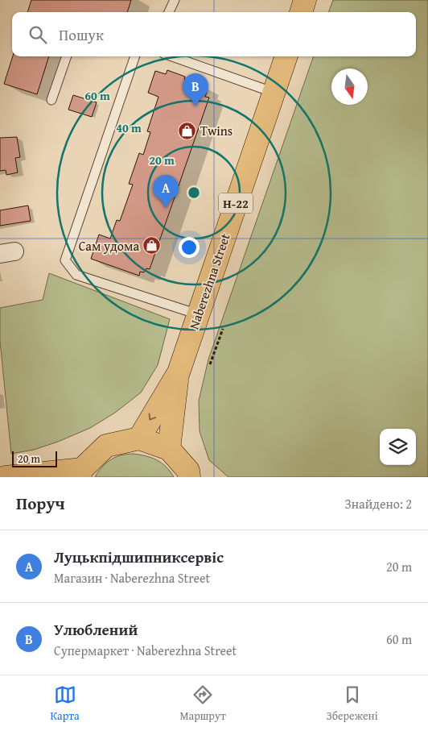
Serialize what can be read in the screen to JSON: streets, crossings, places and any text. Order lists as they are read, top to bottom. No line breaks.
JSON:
{"streets":{"main road":["Н-22","Naberezhna Street"]},"places":{"shop":["Twins","Сам удома"]},"scale_bar":"20 m","north":"bottom","page":{"search":"Пошук","pins":["B","A"],"scale":"20 m","heading":["Поруч","Знайдено: 2"],"list":[{"mark":"A","name":"Луцькпідшипниксервіс","note":"Магазин · Naberezhna Street","value":"20 m"},{"mark":"B","name":"Улюблений","note":"Супермаркет · Naberezhna Street","value":"60 m"}],"nav":["Карта","Маршрут","Збережені"]},"rings":["60 m","40 m","20 m"]}
